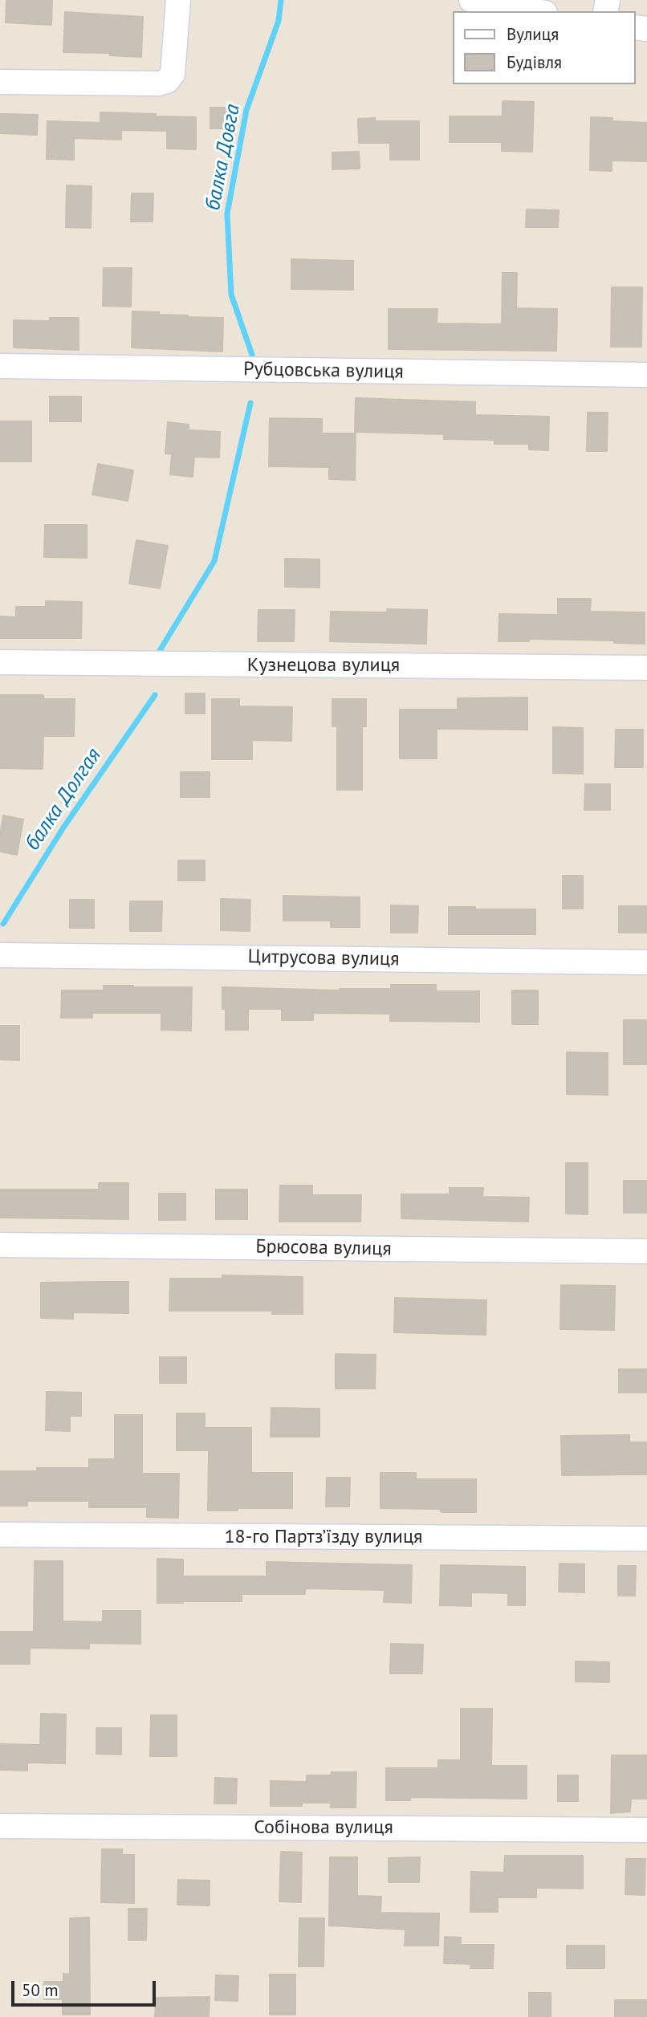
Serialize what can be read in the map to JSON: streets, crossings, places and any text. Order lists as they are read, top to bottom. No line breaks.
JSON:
{"streets":{"street":["Рубцовська вулиця","Кузнецова вулиця","Цитрусова вулиця","Брюсова вулиця","18-го Партз’їзду вулиця","Собінова вулиця"]},"water":["балка Довга","балка Долгая"],"legend":["Вулиця","Будівля"],"scale_bar":"50 m"}
